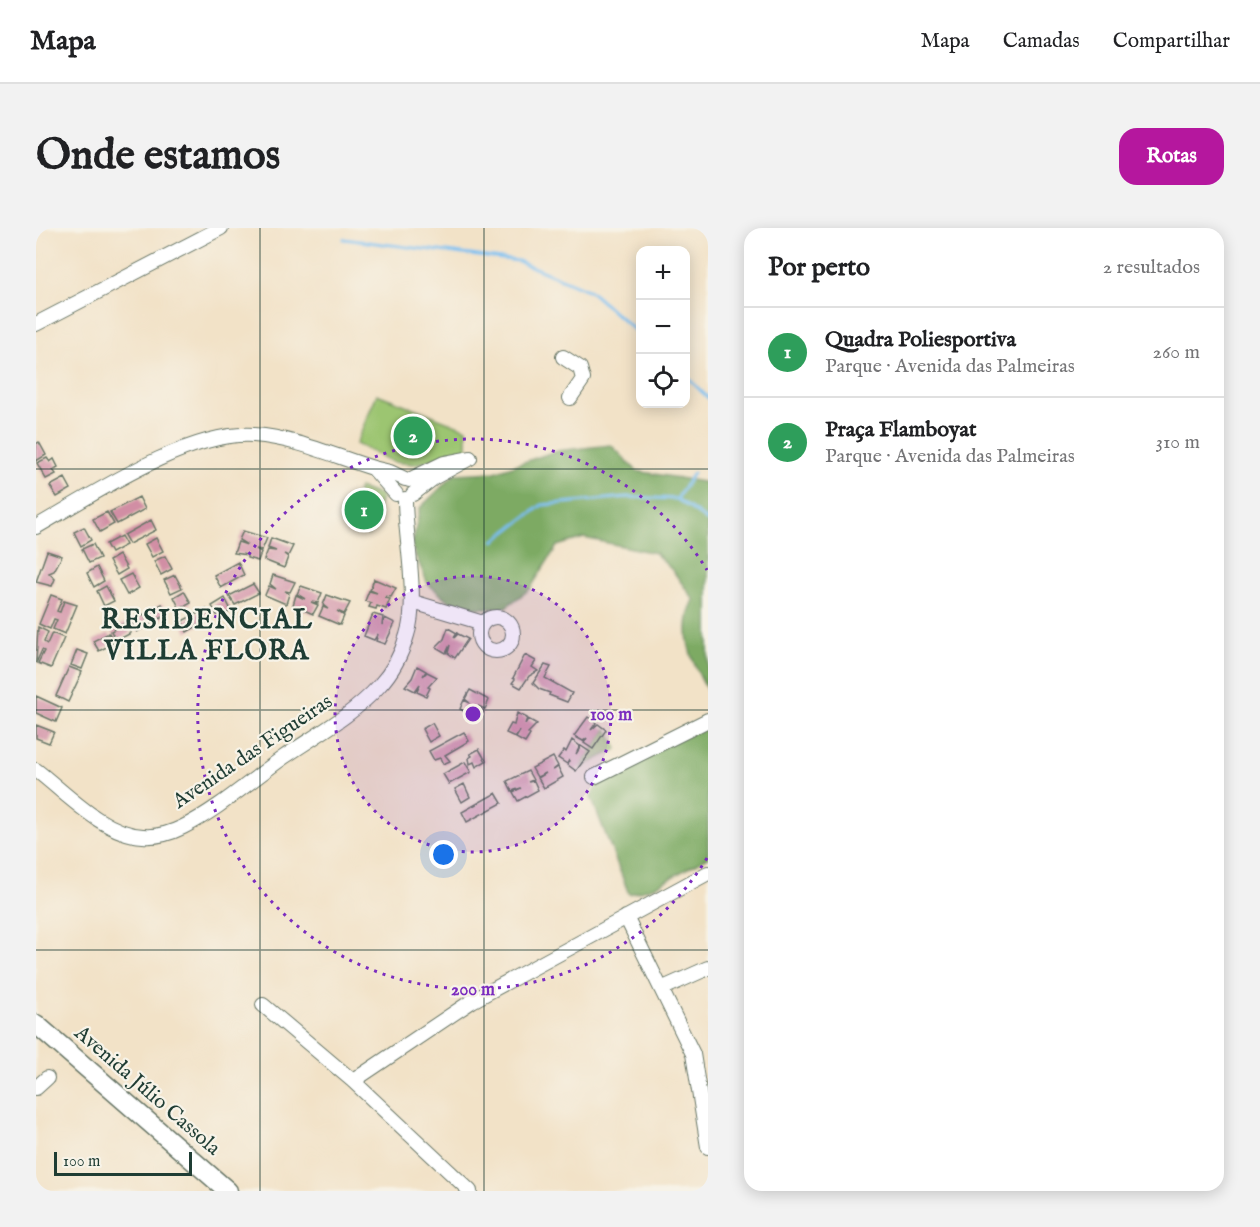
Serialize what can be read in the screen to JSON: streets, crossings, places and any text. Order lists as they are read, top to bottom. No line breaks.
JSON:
{"streets":{"main road":["Avenida Júlio Cassola"],"street":["Avenida das Figueiras"]},"districts":["RESIDENCIAL VILLA FLORA"],"scale_bar":"100 m","page":{"header":"Mapa","nav":["Mapa","Camadas","Compartilhar"],"buttons":"Rotas","title":"Onde estamos","heading":["Por perto","2 resultados"],"map_buttons":["+","−"],"list":[{"mark":"1","name":"Quadra Poliesportiva","note":"Parque · Avenida das Palmeiras","value":"260 m"},{"mark":"2","name":"Praça Flamboyat","note":"Parque · Avenida das Palmeiras","value":"310 m"}],"pins":["2","1"],"scale":"100 m"},"rings":["100 m","200 m"]}
